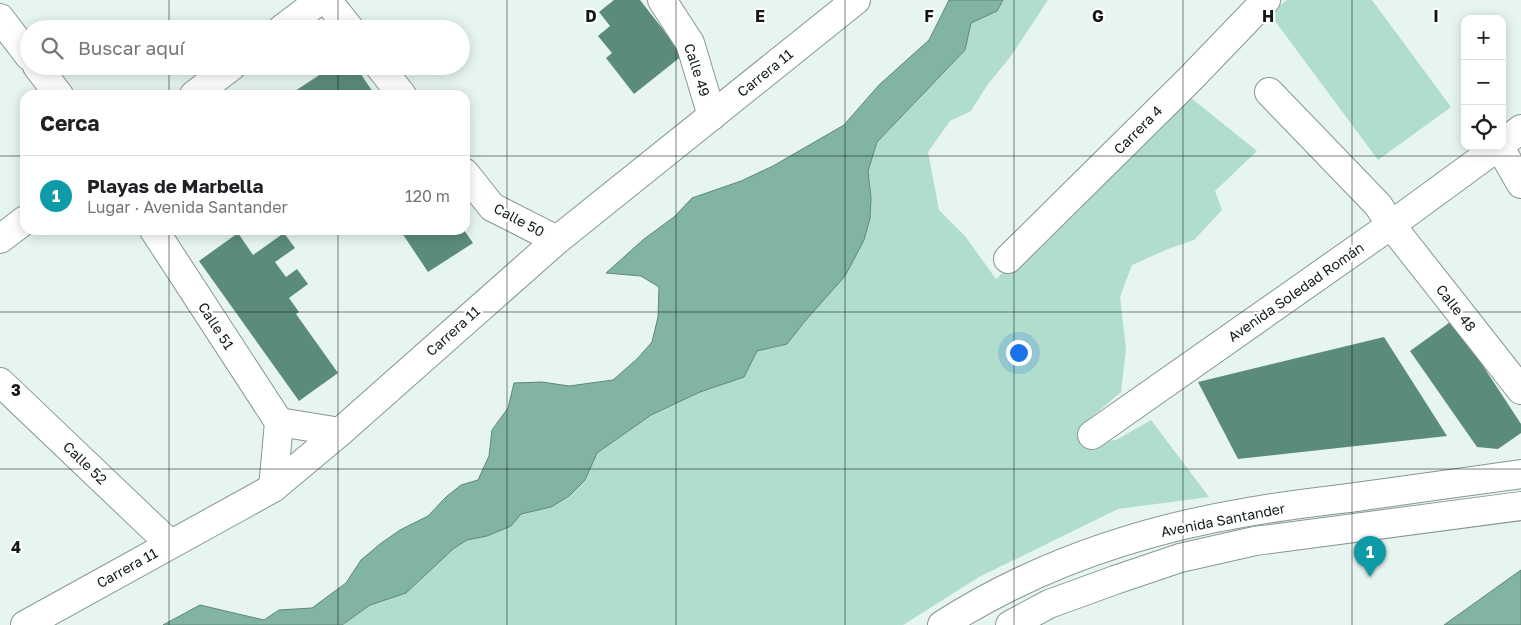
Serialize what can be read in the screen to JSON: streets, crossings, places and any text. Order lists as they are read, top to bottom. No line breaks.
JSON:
{"streets":{"main road":["Calle 49","Carrera 11","Carrera 4","Calle 50","Avenida Soledad Román","Calle 48","Calle 51","Calle 52","Avenida Santander"]},"crossings":[["Calle 49","Carrera 11"],["Carrera 11","Calle 50"],["Carrera 11","Calle 52"],["Avenida Soledad Román","Calle 48"]],"page":{"map_buttons":["+","−"],"search":"Buscar aquí","heading":"Cerca","list":[{"mark":"1","name":"Playas de Marbella","note":"Lugar · Avenida Santander","value":"120 m"}],"pins":"1"},"grid":{"columns":["D","E","F","G","H","I"],"rows":["3","4"]}}
